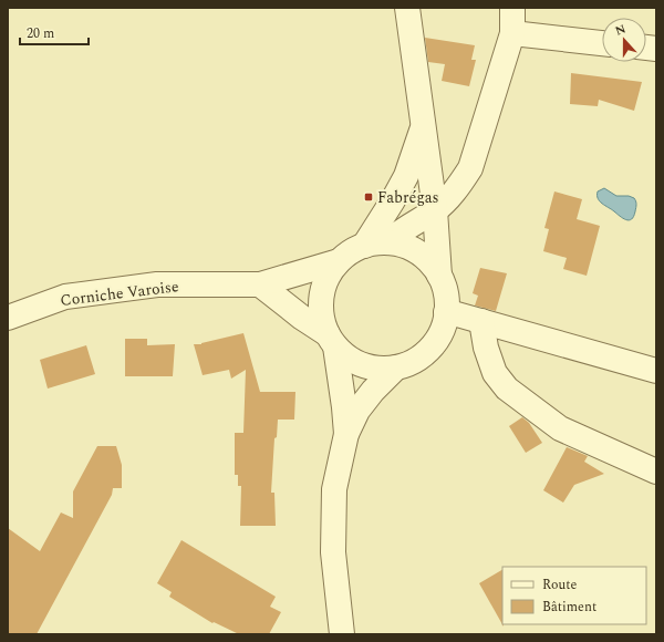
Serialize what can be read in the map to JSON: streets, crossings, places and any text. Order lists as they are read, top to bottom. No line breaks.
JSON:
{"streets":{"street":["Corniche Varoise"]},"places":{"transit":["Fabrégas"]},"legend":["Route","Bâtiment"],"scale_bar":"20 m","north":"top"}
